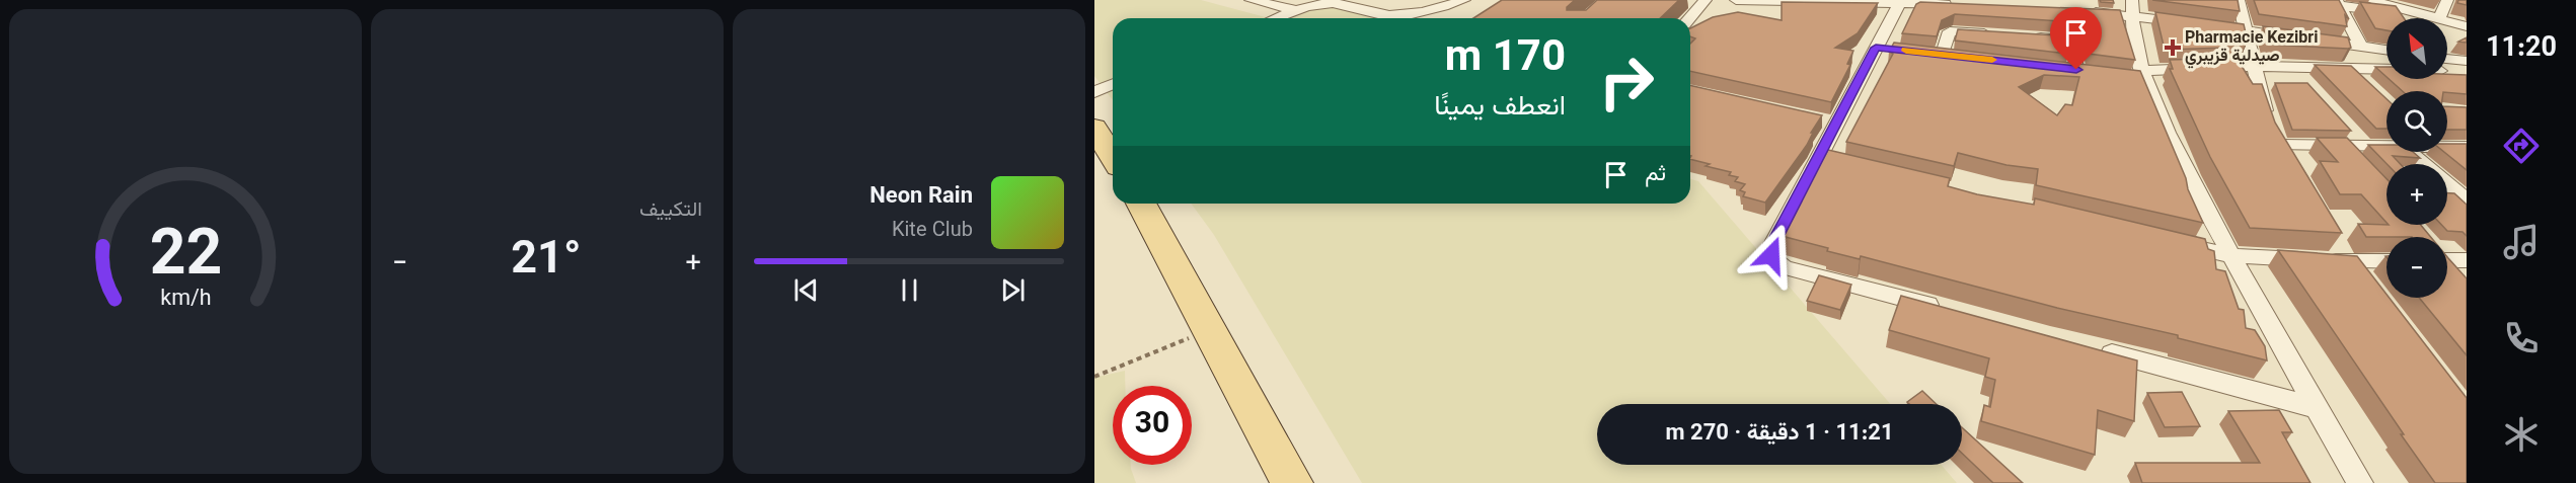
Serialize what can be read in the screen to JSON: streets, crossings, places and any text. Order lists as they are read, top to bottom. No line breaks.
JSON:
{"places":{"health":["Pharmacie Kezibri صيدلية قزيبري"]},"north":"top left","page":{"tabs":"11:20","tile":"التكييف","map_buttons":["+","−"],"turn":["170 m","انعطف يمينًا"],"then":"ثم","song":["Neon Rain","Kite Club"],"heat":["−","21°","+"],"limit":"30","trip":"11:21 · 1 دقيقة · 270 m","gauge":["22","km/h"]}}
